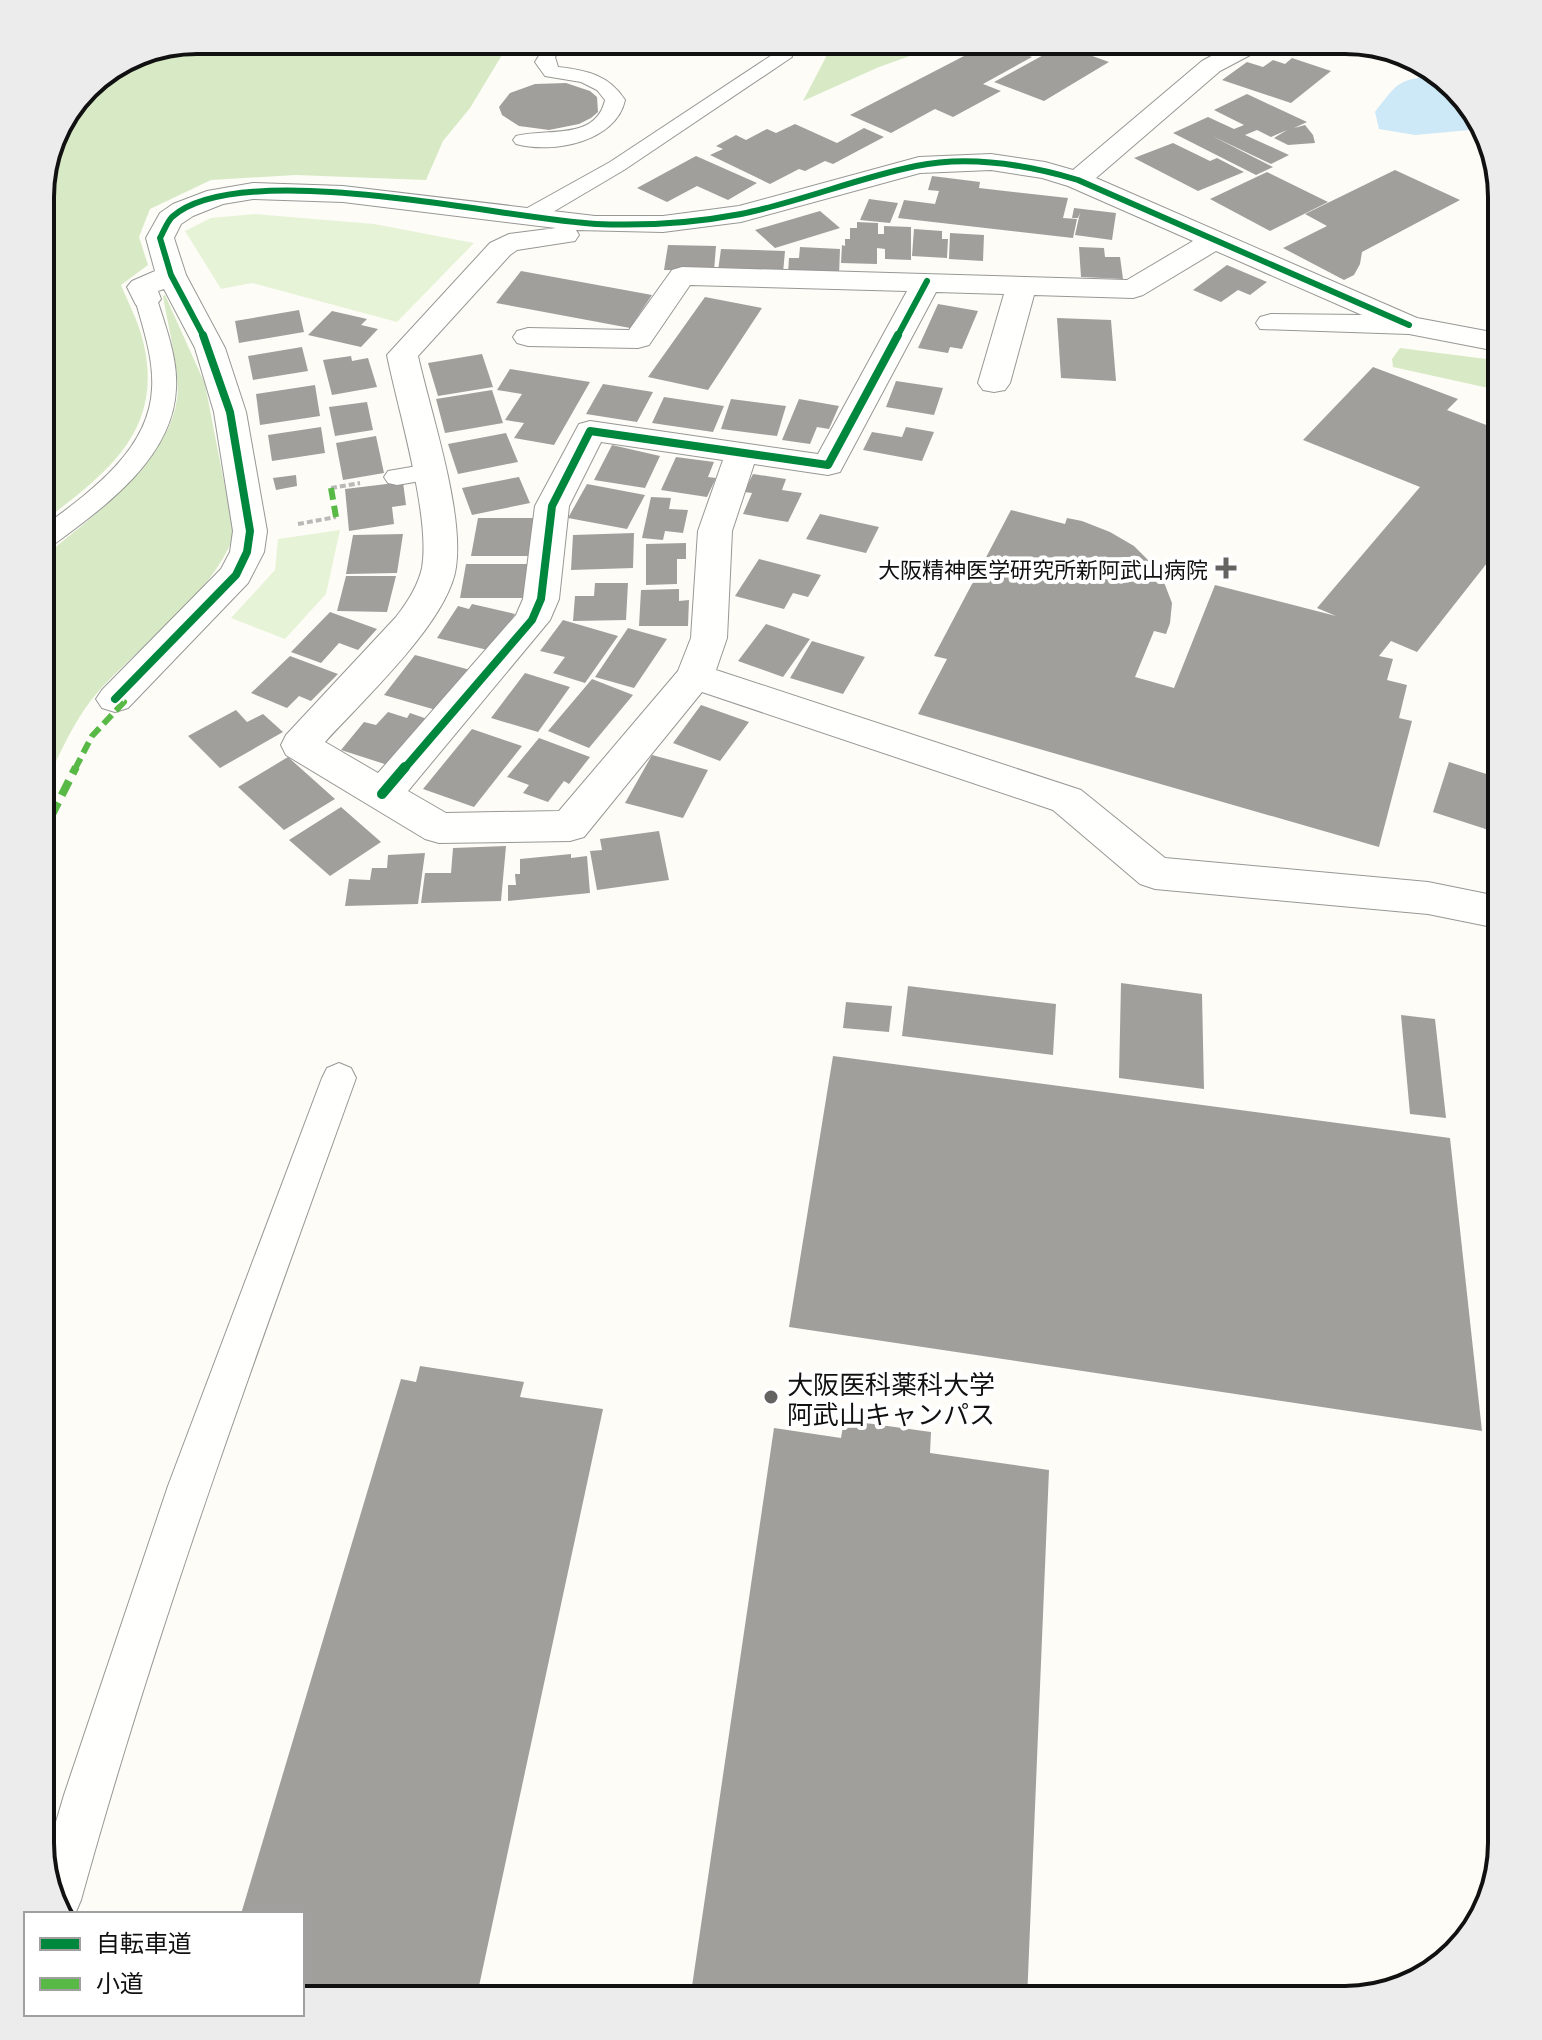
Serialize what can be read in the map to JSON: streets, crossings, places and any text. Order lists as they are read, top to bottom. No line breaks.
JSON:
{"places":{"health":["大阪精神医学研究所新阿武山病院"],"other":["大阪医科薬科大学 阿武山キャンパス"]},"legend":["自転車道","小道"]}
